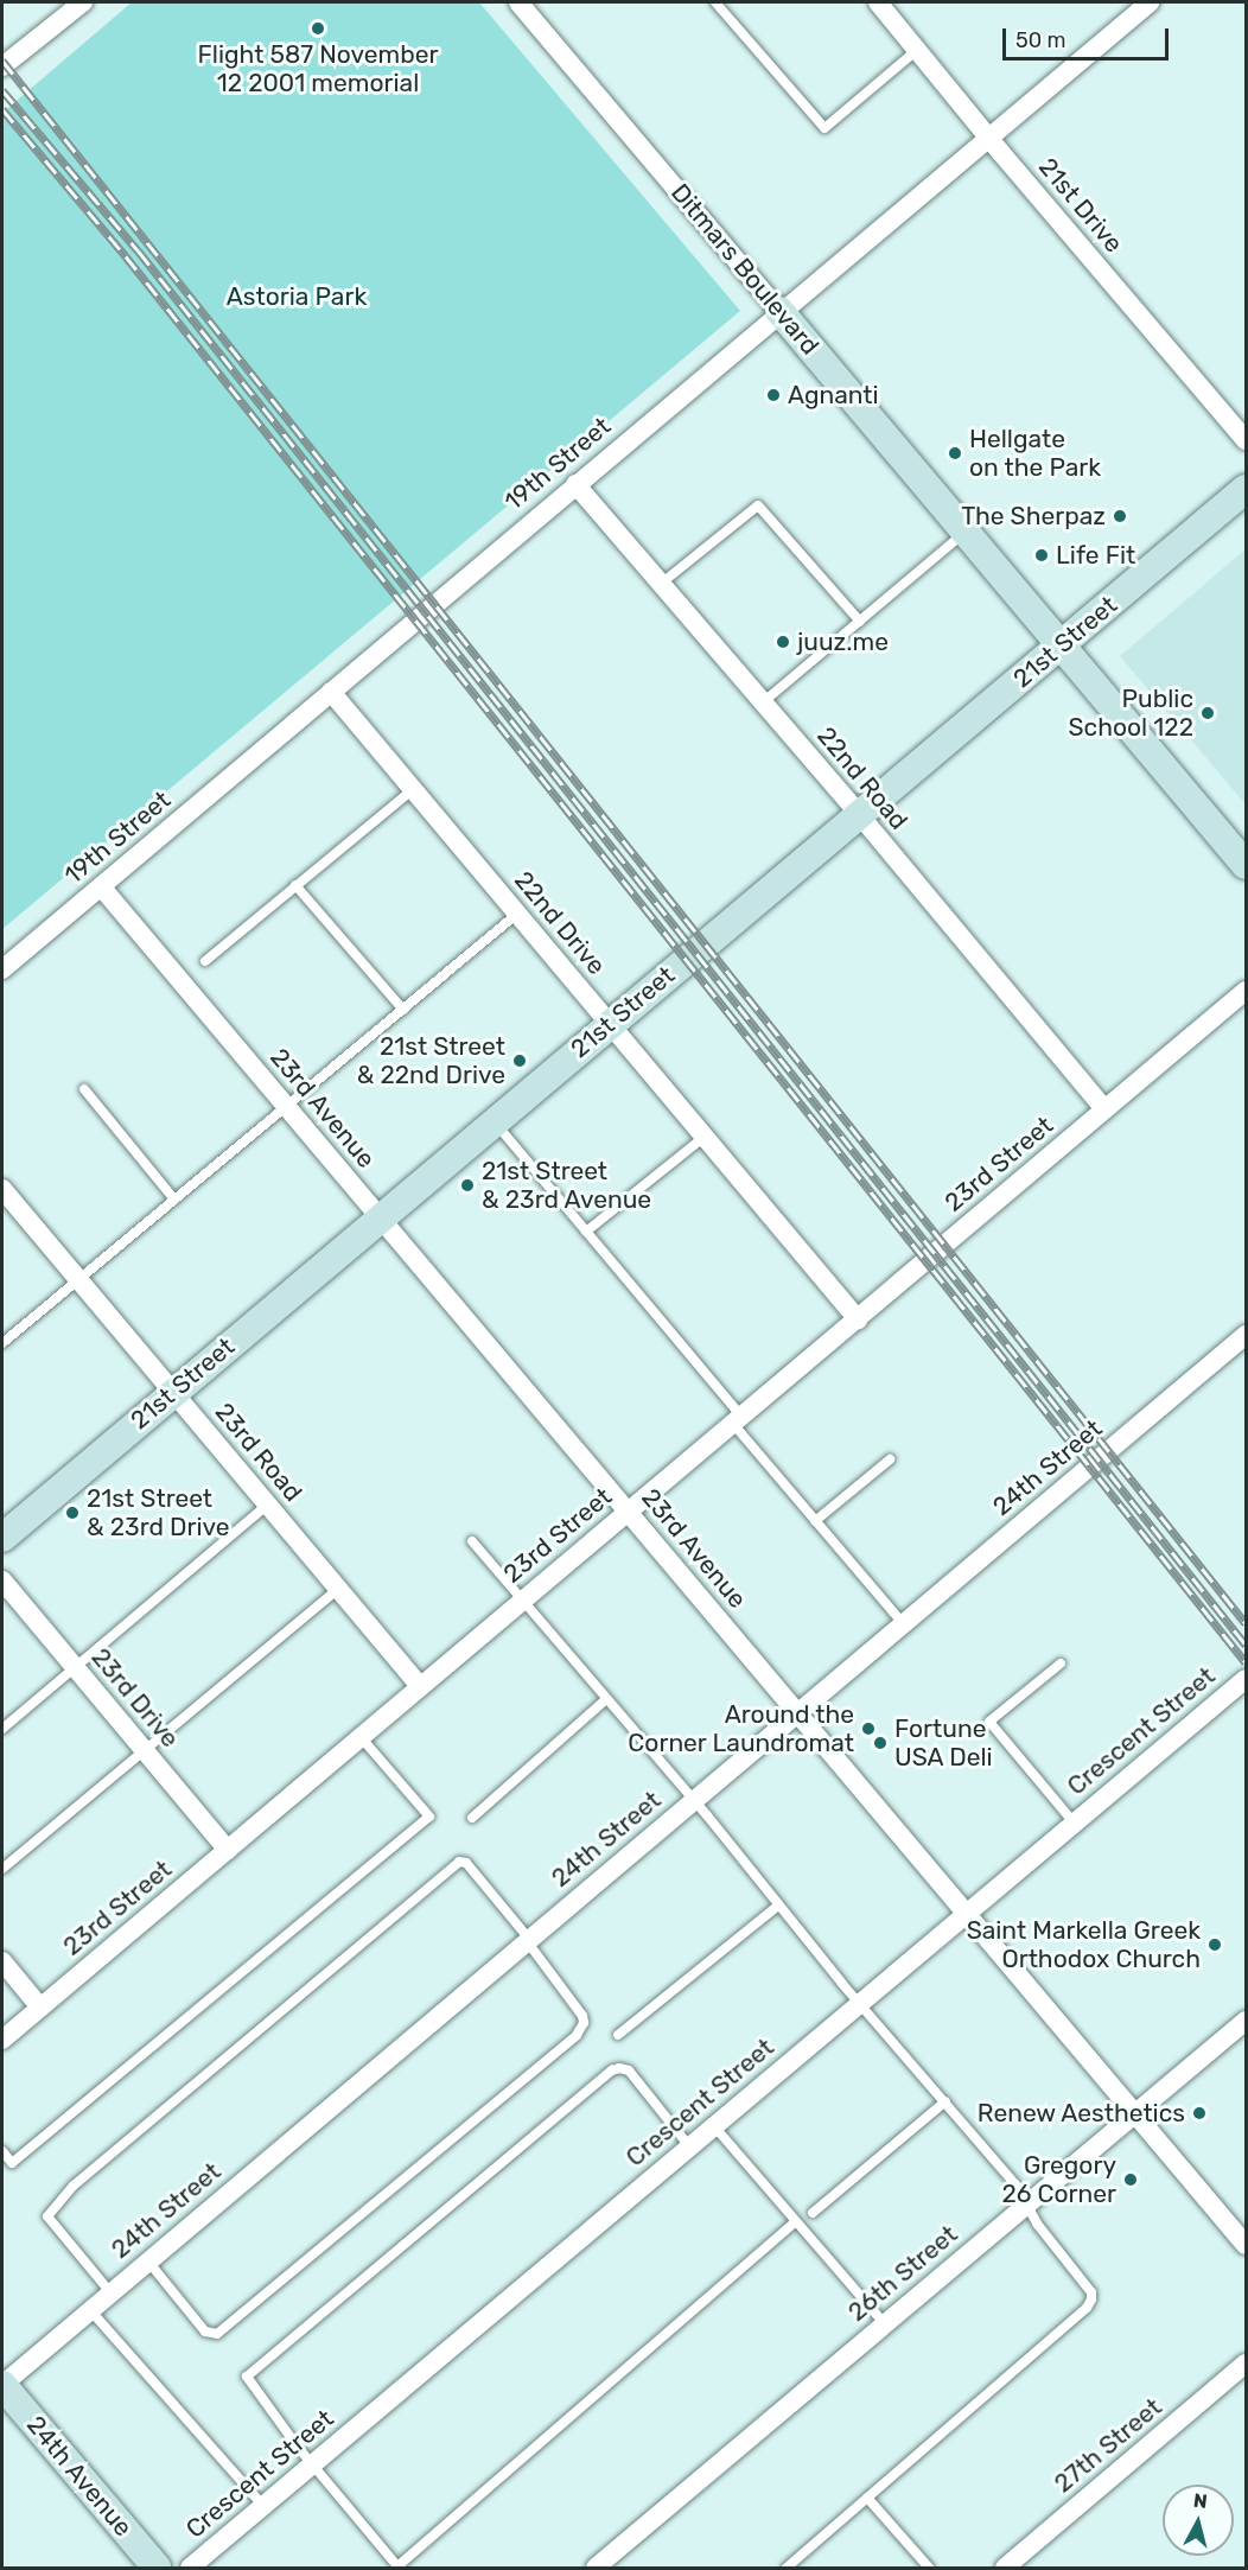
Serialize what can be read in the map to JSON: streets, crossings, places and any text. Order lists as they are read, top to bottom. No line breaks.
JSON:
{"streets":{"street":["21st Drive","Ditmars Boulevard","19th Street","21st Street","22nd Road","22nd Drive","23rd Avenue","23rd Street","23rd Road","24th Street","23rd Drive","Crescent Street","26th Street","27th Street","24th Avenue"]},"crossings":[["21st Drive","19th Street"],["Ditmars Boulevard","19th Street"],["Ditmars Boulevard","21st Street"],["19th Street","22nd Road"],["19th Street","22nd Drive"],["19th Street","23rd Avenue"],["21st Street","22nd Road"],["21st Street","22nd Drive"],["21st Street","23rd Avenue"],["21st Street","23rd Road"],["22nd Road","23rd Street"],["22nd Drive","23rd Street"],["23rd Avenue","23rd Street"],["23rd Avenue","24th Street"],["23rd Avenue","Crescent Street"],["23rd Avenue","26th Street"],["23rd Street","23rd Road"],["23rd Street","23rd Drive"],["24th Street","24th Avenue"]],"parks":["Astoria Park"],"places":["Flight 587 November 12 2001 memorial","Agnanti","Hellgate on the Park","The Sherpaz","Life Fit","juuz.me","Public School 122","21st Street & 22nd Drive","21st Street & 23rd Avenue","21st Street & 23rd Drive","Around the Corner Laundromat","Fortune USA Deli","Saint Markella Greek Orthodox Church","Renew Aesthetics","Gregory 26 Corner"],"scale_bar":"50 m","north":"top"}
